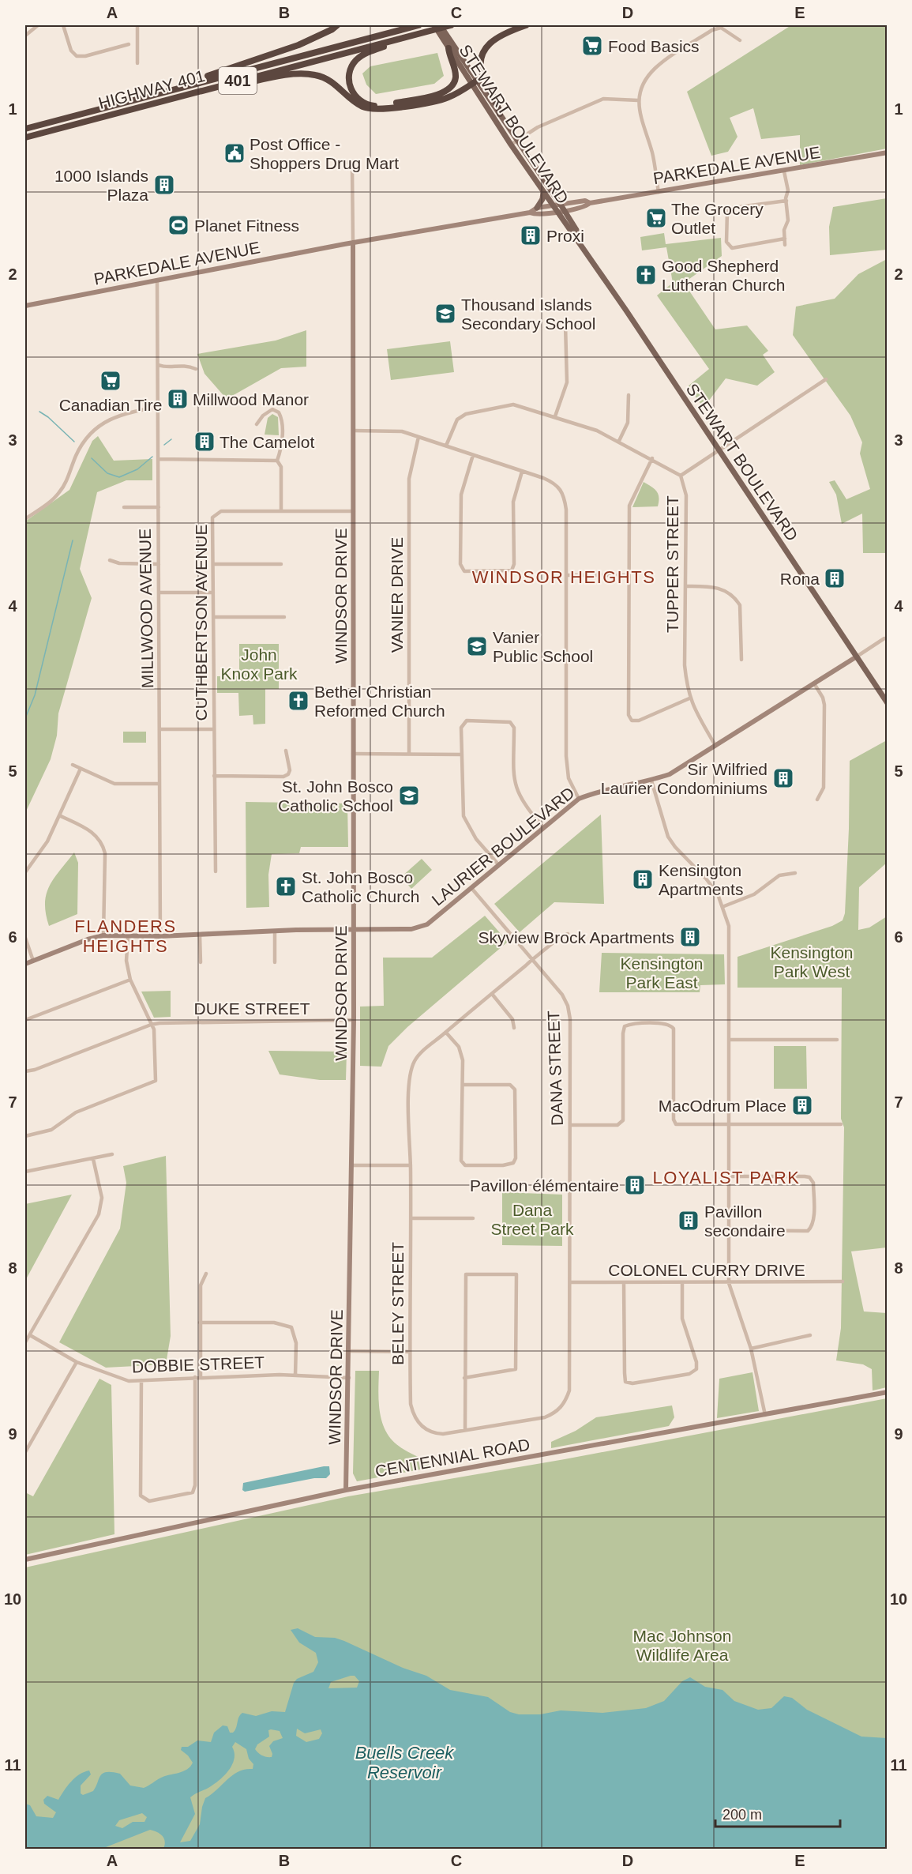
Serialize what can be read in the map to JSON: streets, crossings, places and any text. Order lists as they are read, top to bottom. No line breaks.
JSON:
{"streets":{"highway":["401","HIGHWAY 401"],"main road":["STEWART BOULEVARD"],"street":["PARKEDALE AVENUE","TUPPER STREET","VANIER DRIVE","WINDSOR DRIVE","MILLWOOD AVENUE","CUTHBERTSON AVENUE","LAURIER BOULEVARD","DUKE STREET","DANA STREET","COLONEL CURRY DRIVE","BELEY STREET","DOBBIE STREET","CENTENNIAL ROAD"]},"crossings":[["HIGHWAY 401","STEWART BOULEVARD"],["STEWART BOULEVARD","PARKEDALE AVENUE"],["STEWART BOULEVARD","LAURIER BOULEVARD"],["PARKEDALE AVENUE","WINDSOR DRIVE"],["PARKEDALE AVENUE","MILLWOOD AVENUE"],["TUPPER STREET","LAURIER BOULEVARD"],["WINDSOR DRIVE","CUTHBERTSON AVENUE"],["WINDSOR DRIVE","LAURIER BOULEVARD"],["WINDSOR DRIVE","DUKE STREET"],["WINDSOR DRIVE","DOBBIE STREET"],["WINDSOR DRIVE","CENTENNIAL ROAD"],["MILLWOOD AVENUE","LAURIER BOULEVARD"],["LAURIER BOULEVARD","DANA STREET"],["DANA STREET","COLONEL CURRY DRIVE"],["DANA STREET","BELEY STREET"],["COLONEL CURRY DRIVE","BELEY STREET"]],"districts":["WINDSOR HEIGHTS","FLANDERS HEIGHTS","LOYALIST PARK"],"water":["Buells Creek Reservoir"],"parks":["John Knox Park","Kensington Park West","Kensington Park East","Dana Street Park","Mac Johnson Wildlife Area"],"places":{"supermarket":["Food Basics","The Grocery Outlet","Canadian Tire"],"public building":["Post Office - Shoppers Drug Mart"],"building":["1000 Islands Plaza","Proxi","Millwood Manor","The Camelot","Rona","Sir Wilfried Laurier Condominiums","Kensington Apartments","Skyview Brock Apartments","MacOdrum Place","Pavillon élémentaire","Pavillon secondaire"],"sports":["Planet Fitness"],"church":["Good Shepherd Lutheran Church","Bethel Christian Reformed Church","St. John Bosco Catholic Church"],"school or university":["Thousand Islands Secondary School","Vanier Public School","St. John Bosco Catholic School"]},"scale_bar":"200 m","grid":{"columns":["A","B","C","D","E"],"rows":["1","2","3","4","5","6","7","8","9","10","11"]}}
